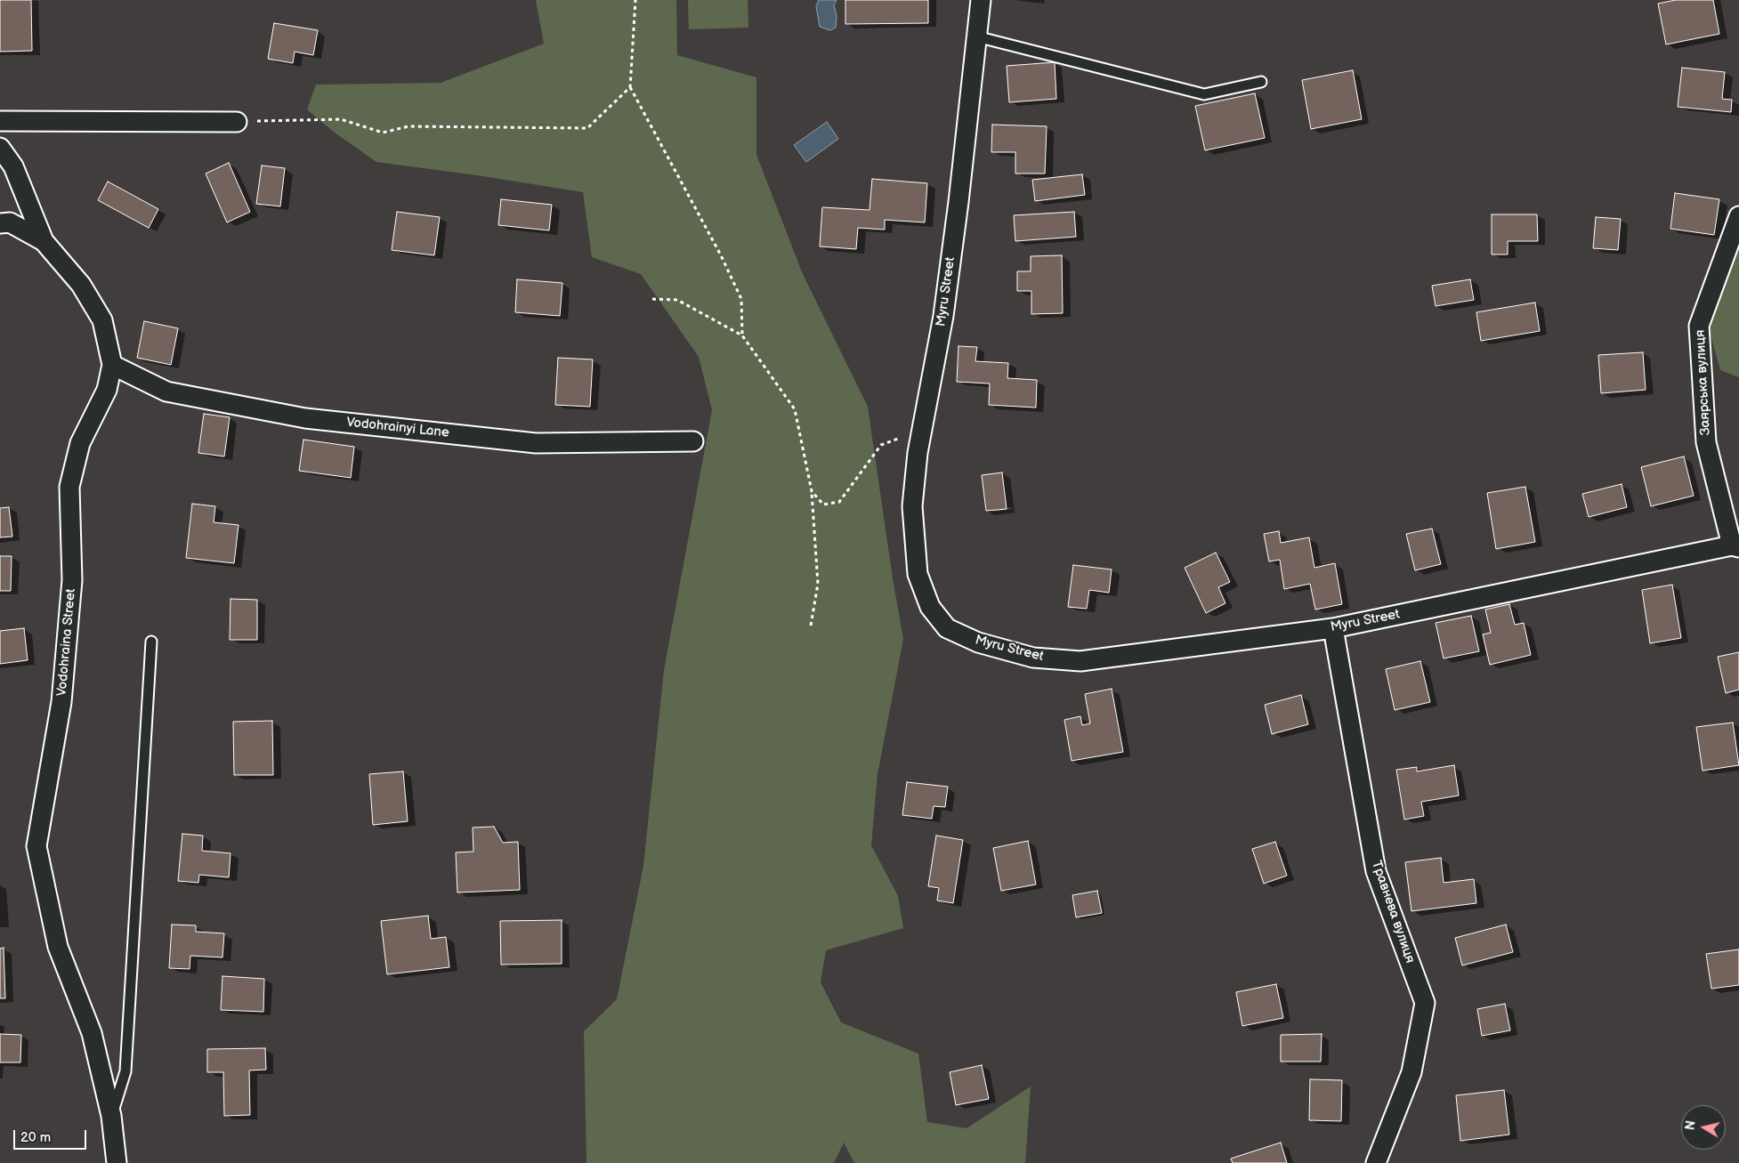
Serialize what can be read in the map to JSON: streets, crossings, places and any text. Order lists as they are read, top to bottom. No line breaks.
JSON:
{"streets":{"street":["Myru Street","Заярська вулиця","Vodohrainyi Lane","Vodohraina Street","Травнева вулиця"]},"crossings":[["Myru Street","Заярська вулиця"],["Myru Street","Травнева вулиця"],["Vodohrainyi Lane","Vodohraina Street"]],"scale_bar":"20 m","north":"left"}
